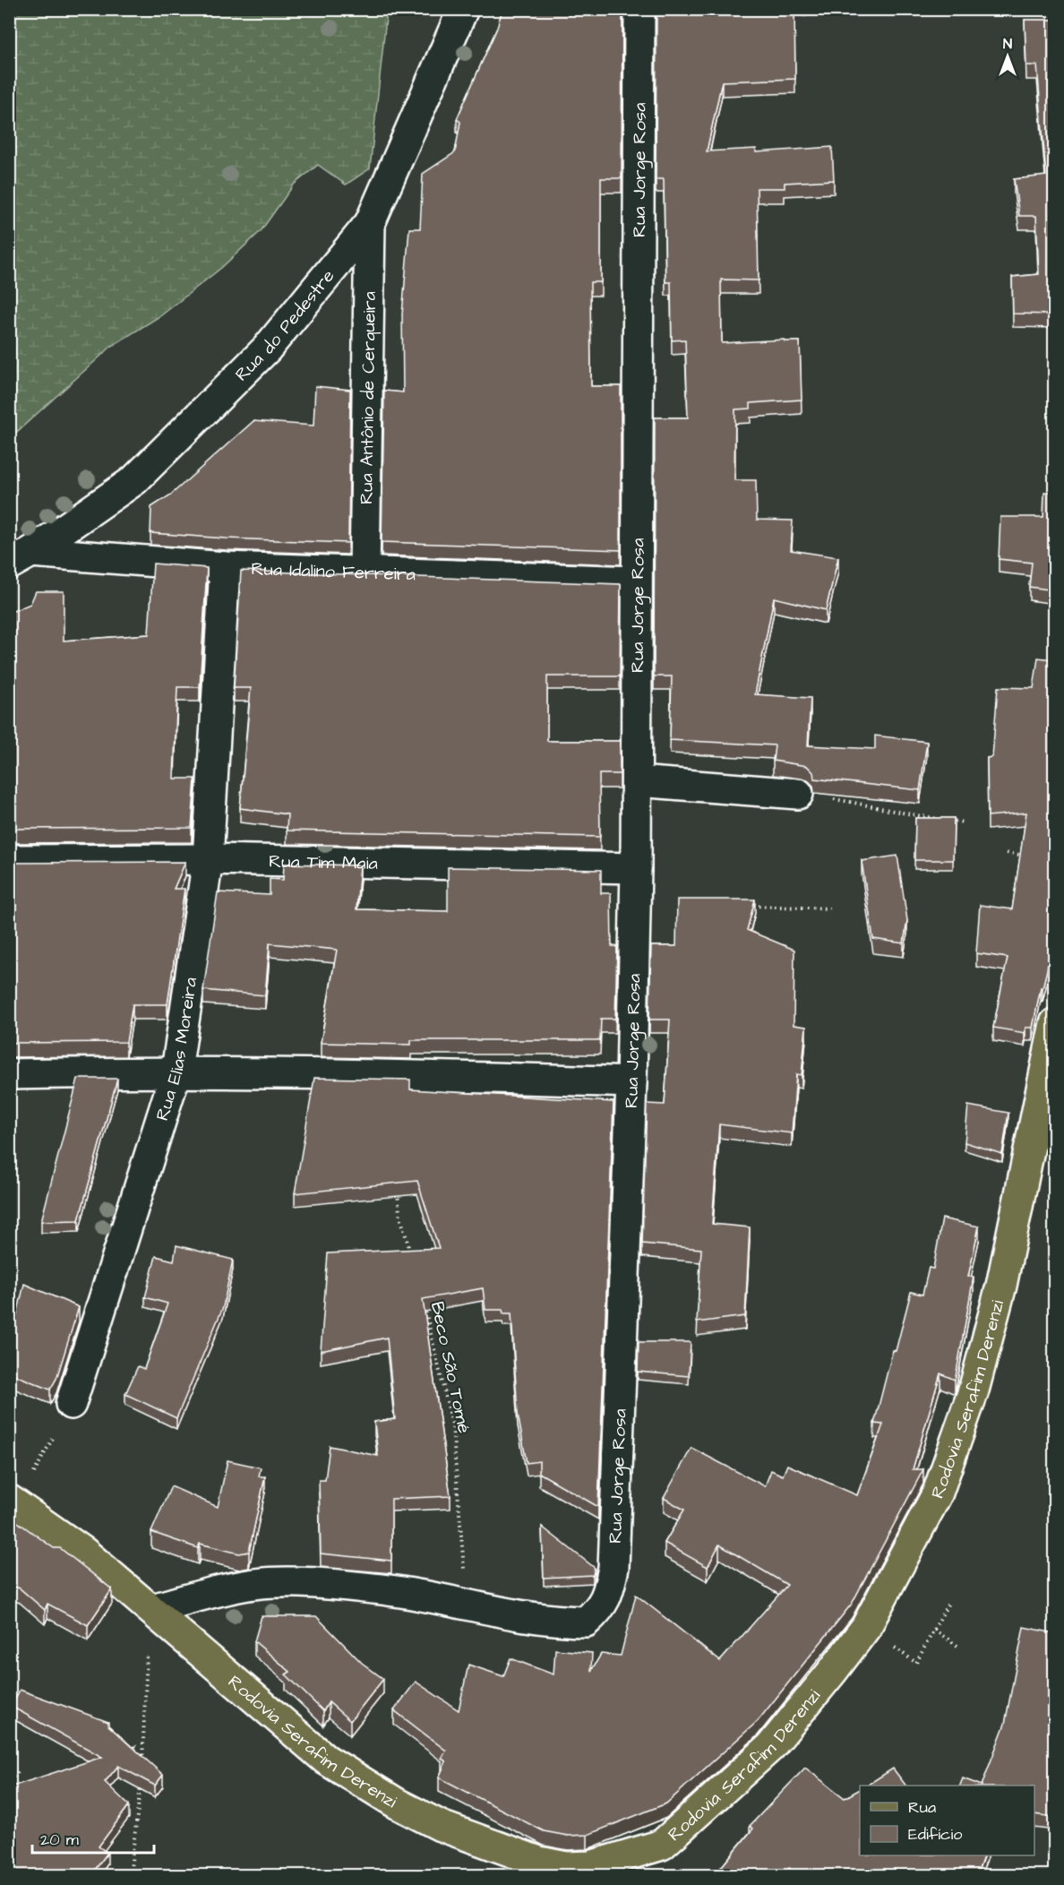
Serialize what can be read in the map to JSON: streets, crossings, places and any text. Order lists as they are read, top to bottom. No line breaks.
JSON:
{"streets":{"main road":["Rodovia Serafim Derenzi"],"street":["Rua Jorge Rosa","Rua do Pedestre","Rua Antônio de Cerqueira","Rua Idalino Ferreira","Rua Tim Maia","Rua Elias Moreira"],"path":["Beco São Tomé"]},"crossings":[["Rua Jorge Rosa","Rua Idalino Ferreira"],["Rua Jorge Rosa","Rua Tim Maia"],["Rua Jorge Rosa","Beco São Tomé"],["Rua Jorge Rosa","Rodovia Serafim Derenzi"],["Rua do Pedestre","Rua Antônio de Cerqueira"],["Rua do Pedestre","Rua Idalino Ferreira"],["Rua Antônio de Cerqueira","Rua Idalino Ferreira"],["Rua Idalino Ferreira","Rua Elias Moreira"],["Rua Tim Maia","Rua Elias Moreira"]],"legend":["Rua","Edifício"],"scale_bar":"20 m","north":"top"}
